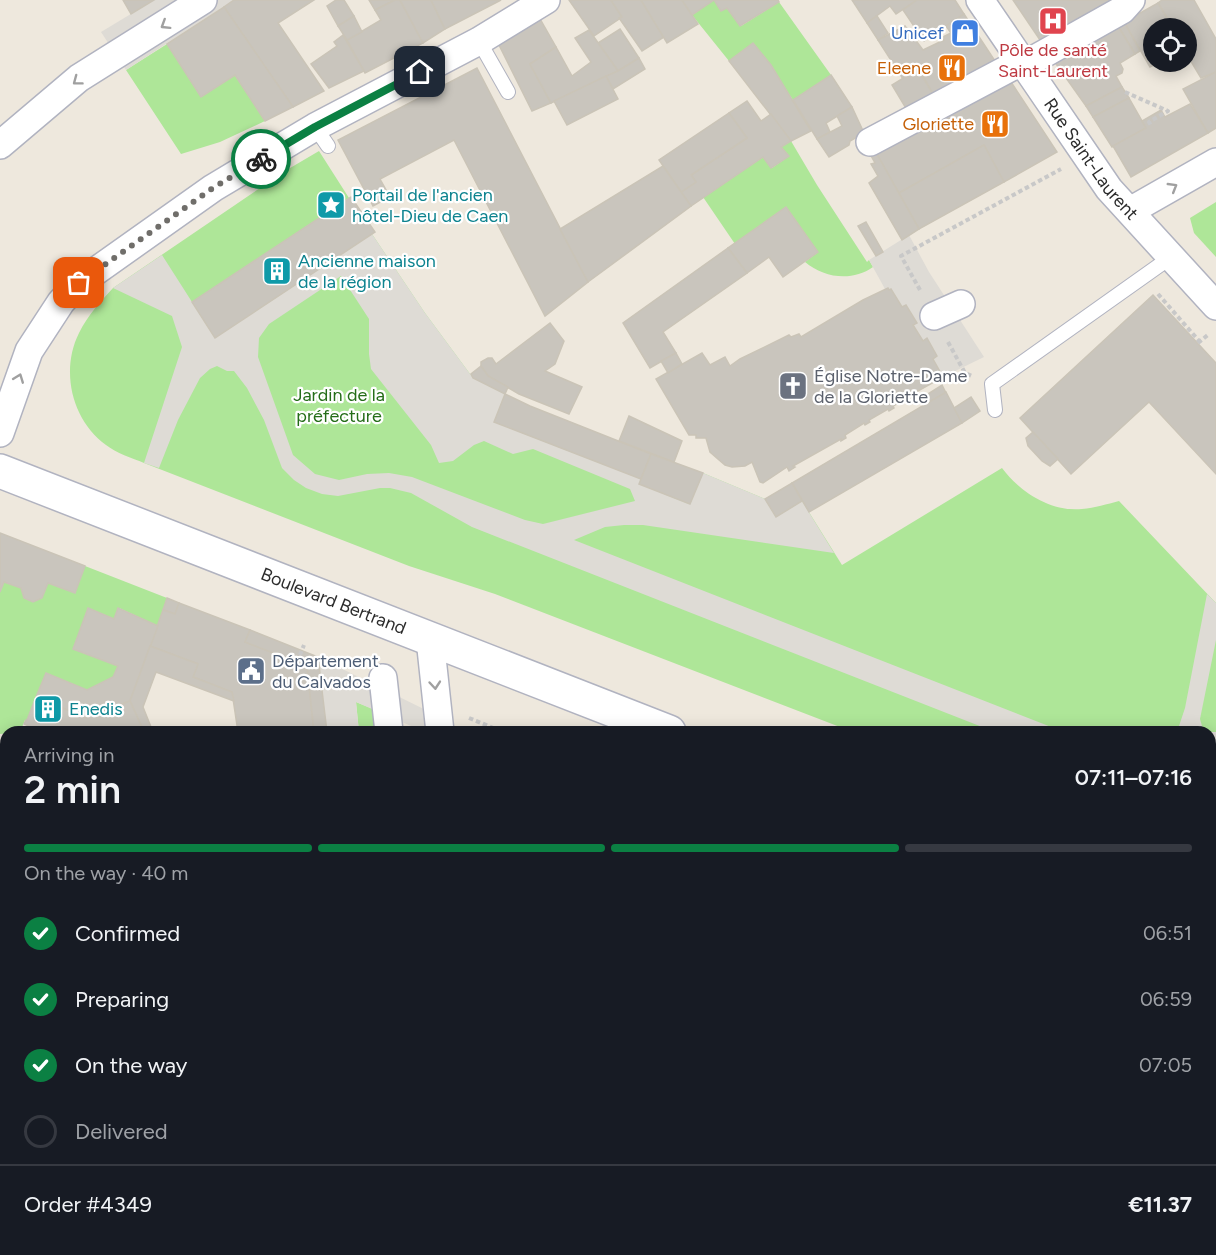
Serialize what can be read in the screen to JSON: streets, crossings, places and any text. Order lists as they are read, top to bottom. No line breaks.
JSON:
{"streets":{"main road":["Boulevard Bertrand"],"street":["Rue Saint-Laurent"]},"parks":["Jardin de la préfecture"],"places":{"hospital":["Pôle de santé Saint-Laurent"],"shop":["Unicef"],"restaurant":["Eleene","Gloriette"],"place":["Portail de l'ancien hôtel-Dieu de Caen"],"building":["Ancienne maison de la région","Enedis"],"church":["Église Notre-Dame de la Gloriette"],"public building":["Département du Calvados"]},"page":{"heading":["2 min","Arriving in","07:11–07:16"],"panel":["Order #4349","€11.37"],"bar":"On the way · 40 m","list":[["Confirmed","06:51"],["Preparing","06:59"],["On the way","07:05"],"Delivered"]}}
